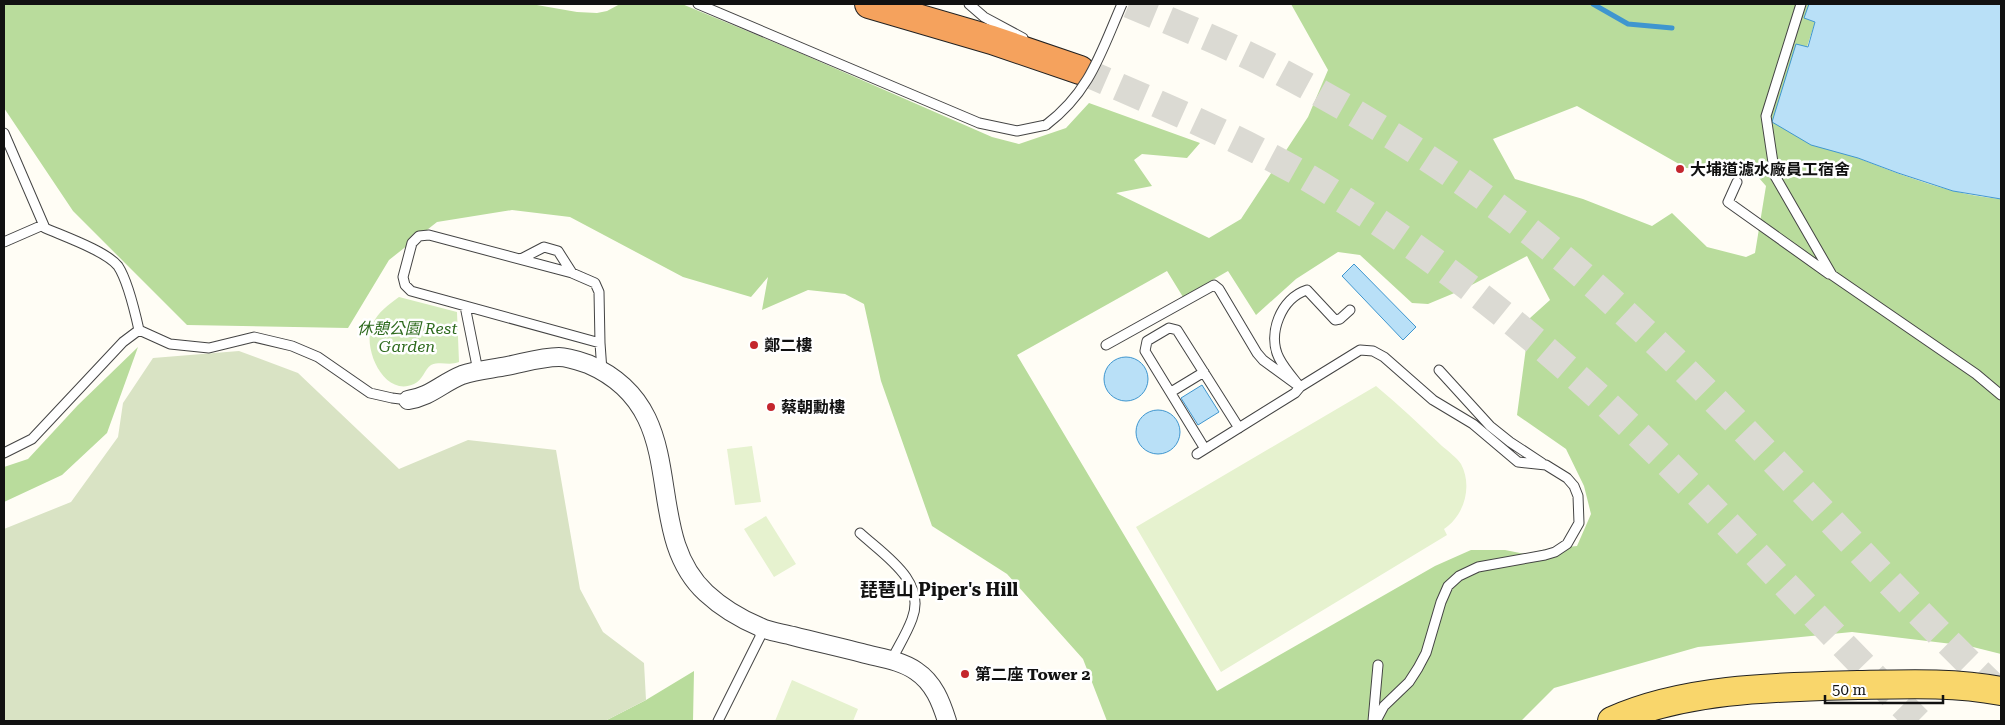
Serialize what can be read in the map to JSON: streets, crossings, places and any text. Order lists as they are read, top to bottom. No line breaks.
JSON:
{"districts":["琵琶山 Piper's Hill"],"parks":["休憩公園 Rest Garden"],"places":["大埔道濾水廠員工宿舍","鄭二樓","蔡朝勳樓","第二座 Tower 2"],"scale_bar":"50 m"}
